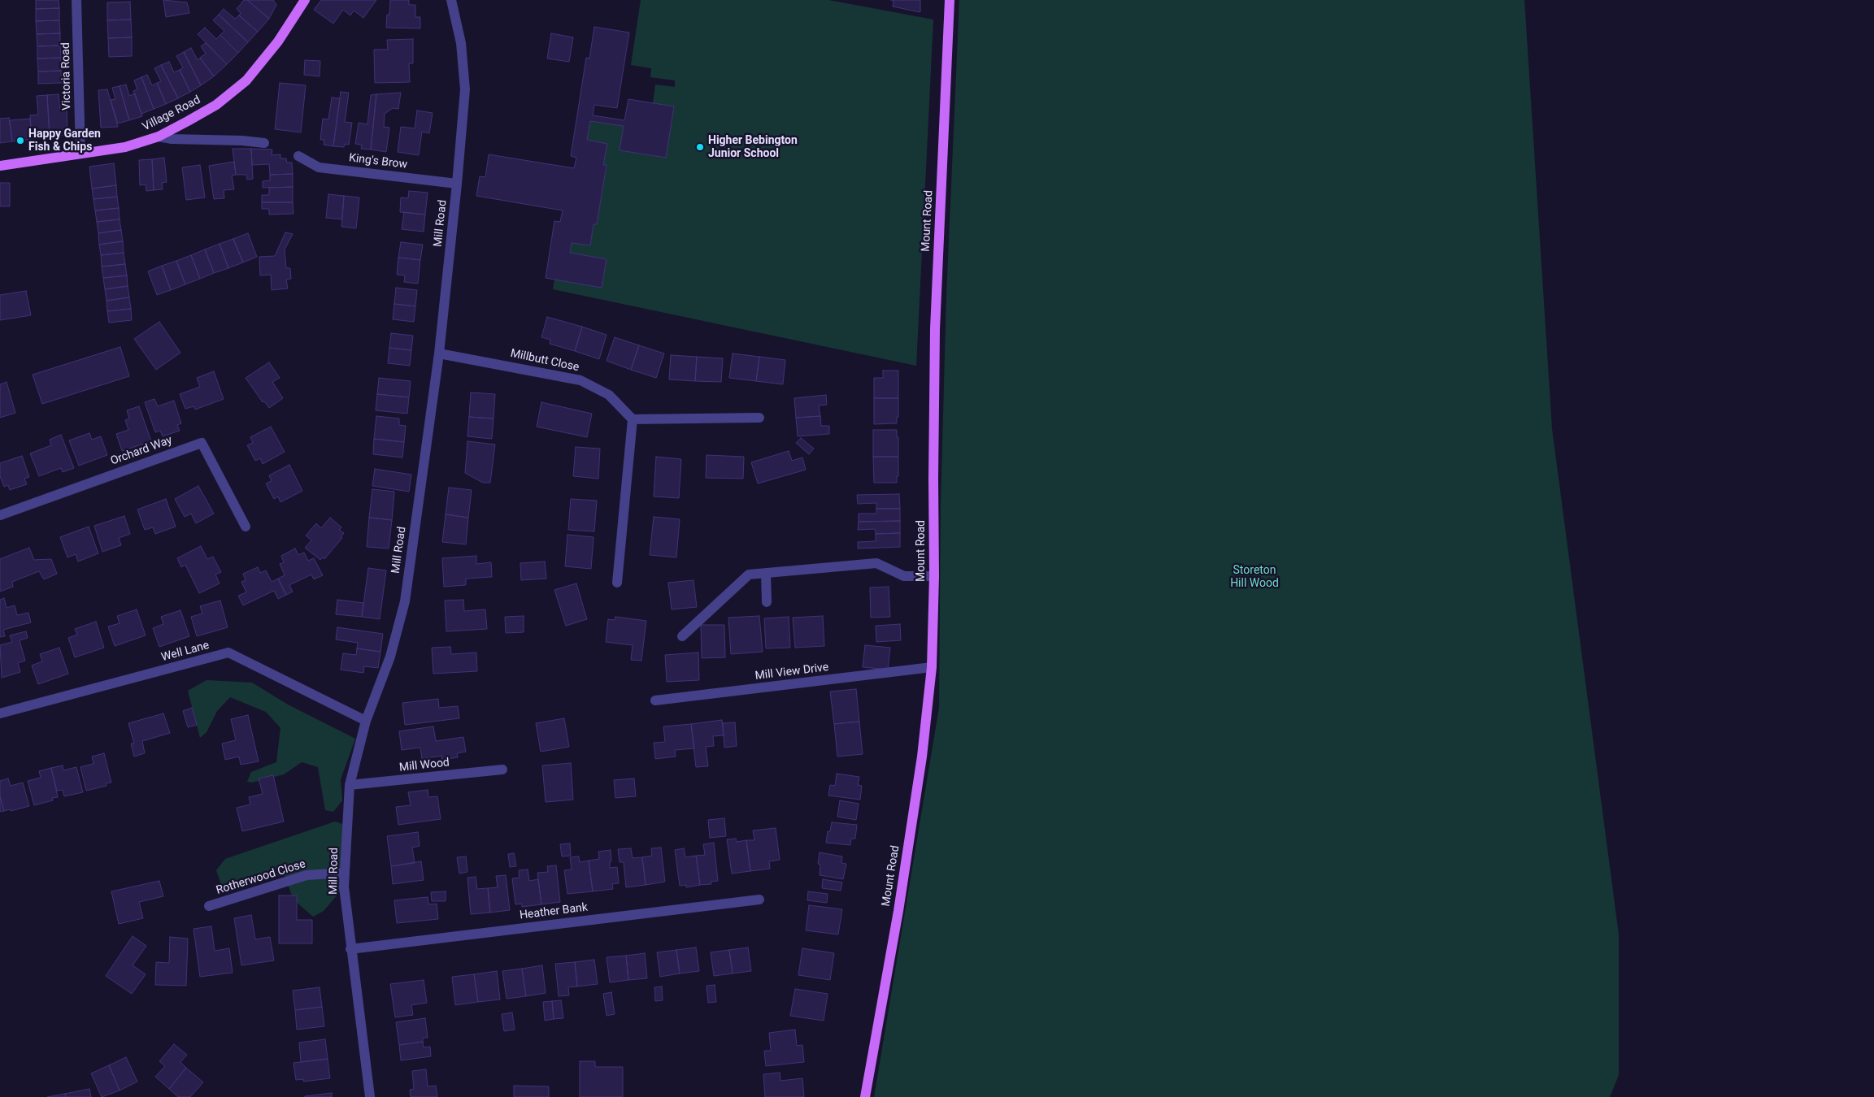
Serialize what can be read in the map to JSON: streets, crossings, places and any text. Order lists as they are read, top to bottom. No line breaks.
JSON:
{"streets":{"main road":["Village Road","Mount Road"],"street":["Victoria Road","King's Brow","Mill Road","Millbutt Close","Orchard Way","Well Lane","Mill View Drive","Mill Wood","Rotherwood Close","Heather Bank"]},"crossings":[["Victoria Road","Village Road"],["King's Brow","Mill Road"],["Mount Road","Mill View Drive"],["Mill Road","Millbutt Close"],["Mill Road","Well Lane"],["Mill Road","Mill Wood"],["Mill Road","Rotherwood Close"],["Mill Road","Heather Bank"]],"parks":["Storeton Hill Wood"],"places":["Happy Garden Fish & Chips","Higher Bebington Junior School"]}
